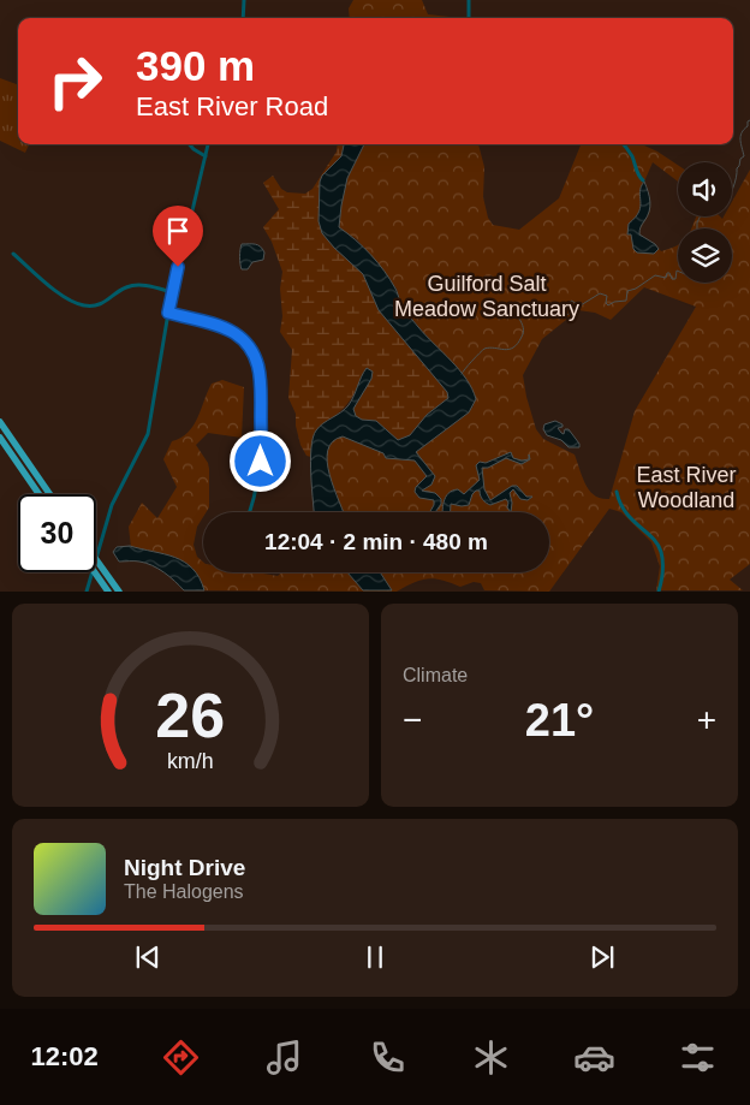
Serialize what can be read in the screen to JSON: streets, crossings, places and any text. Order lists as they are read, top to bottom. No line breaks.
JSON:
{"parks":["Guilford Salt Meadow Sanctuary","East River Woodland"],"page":{"turn":["390 m","East River Road"],"limit":"30","trip":"12:04 · 2 min · 480 m","tile":"Climate","heat":["−","21°","+"],"song":["Night Drive","The Halogens"],"tabs":"12:02","gauge":["26","km/h"]}}
